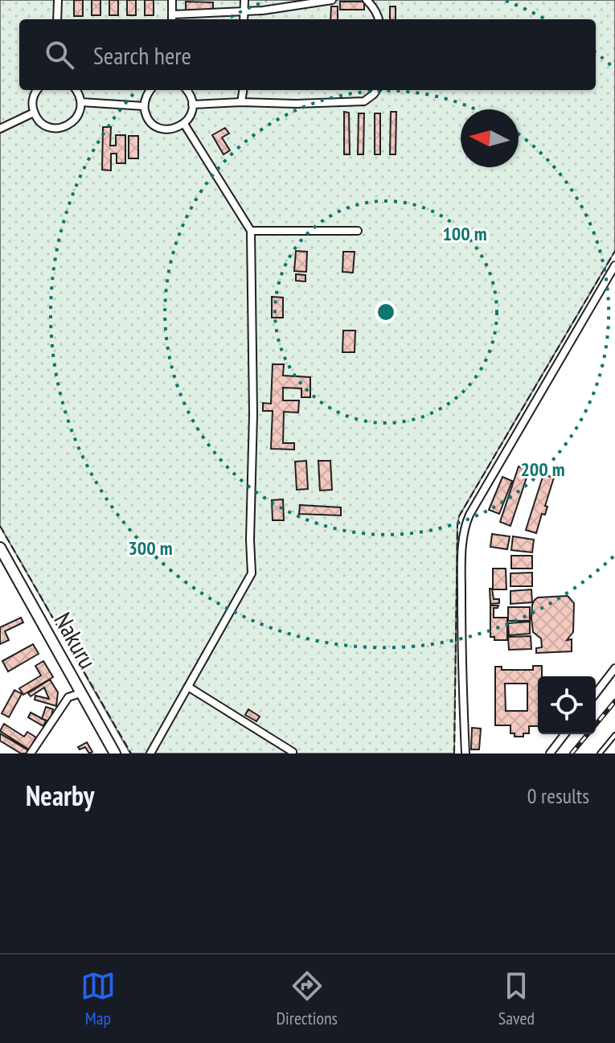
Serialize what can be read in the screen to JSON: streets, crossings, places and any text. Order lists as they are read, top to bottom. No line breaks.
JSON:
{"streets":{"main road":["Nakuru"]},"north":"left","page":{"search":"Search here","heading":["Nearby","0 results"],"nav":["Map","Directions","Saved"]},"rings":["100 m","200 m","300 m"]}
